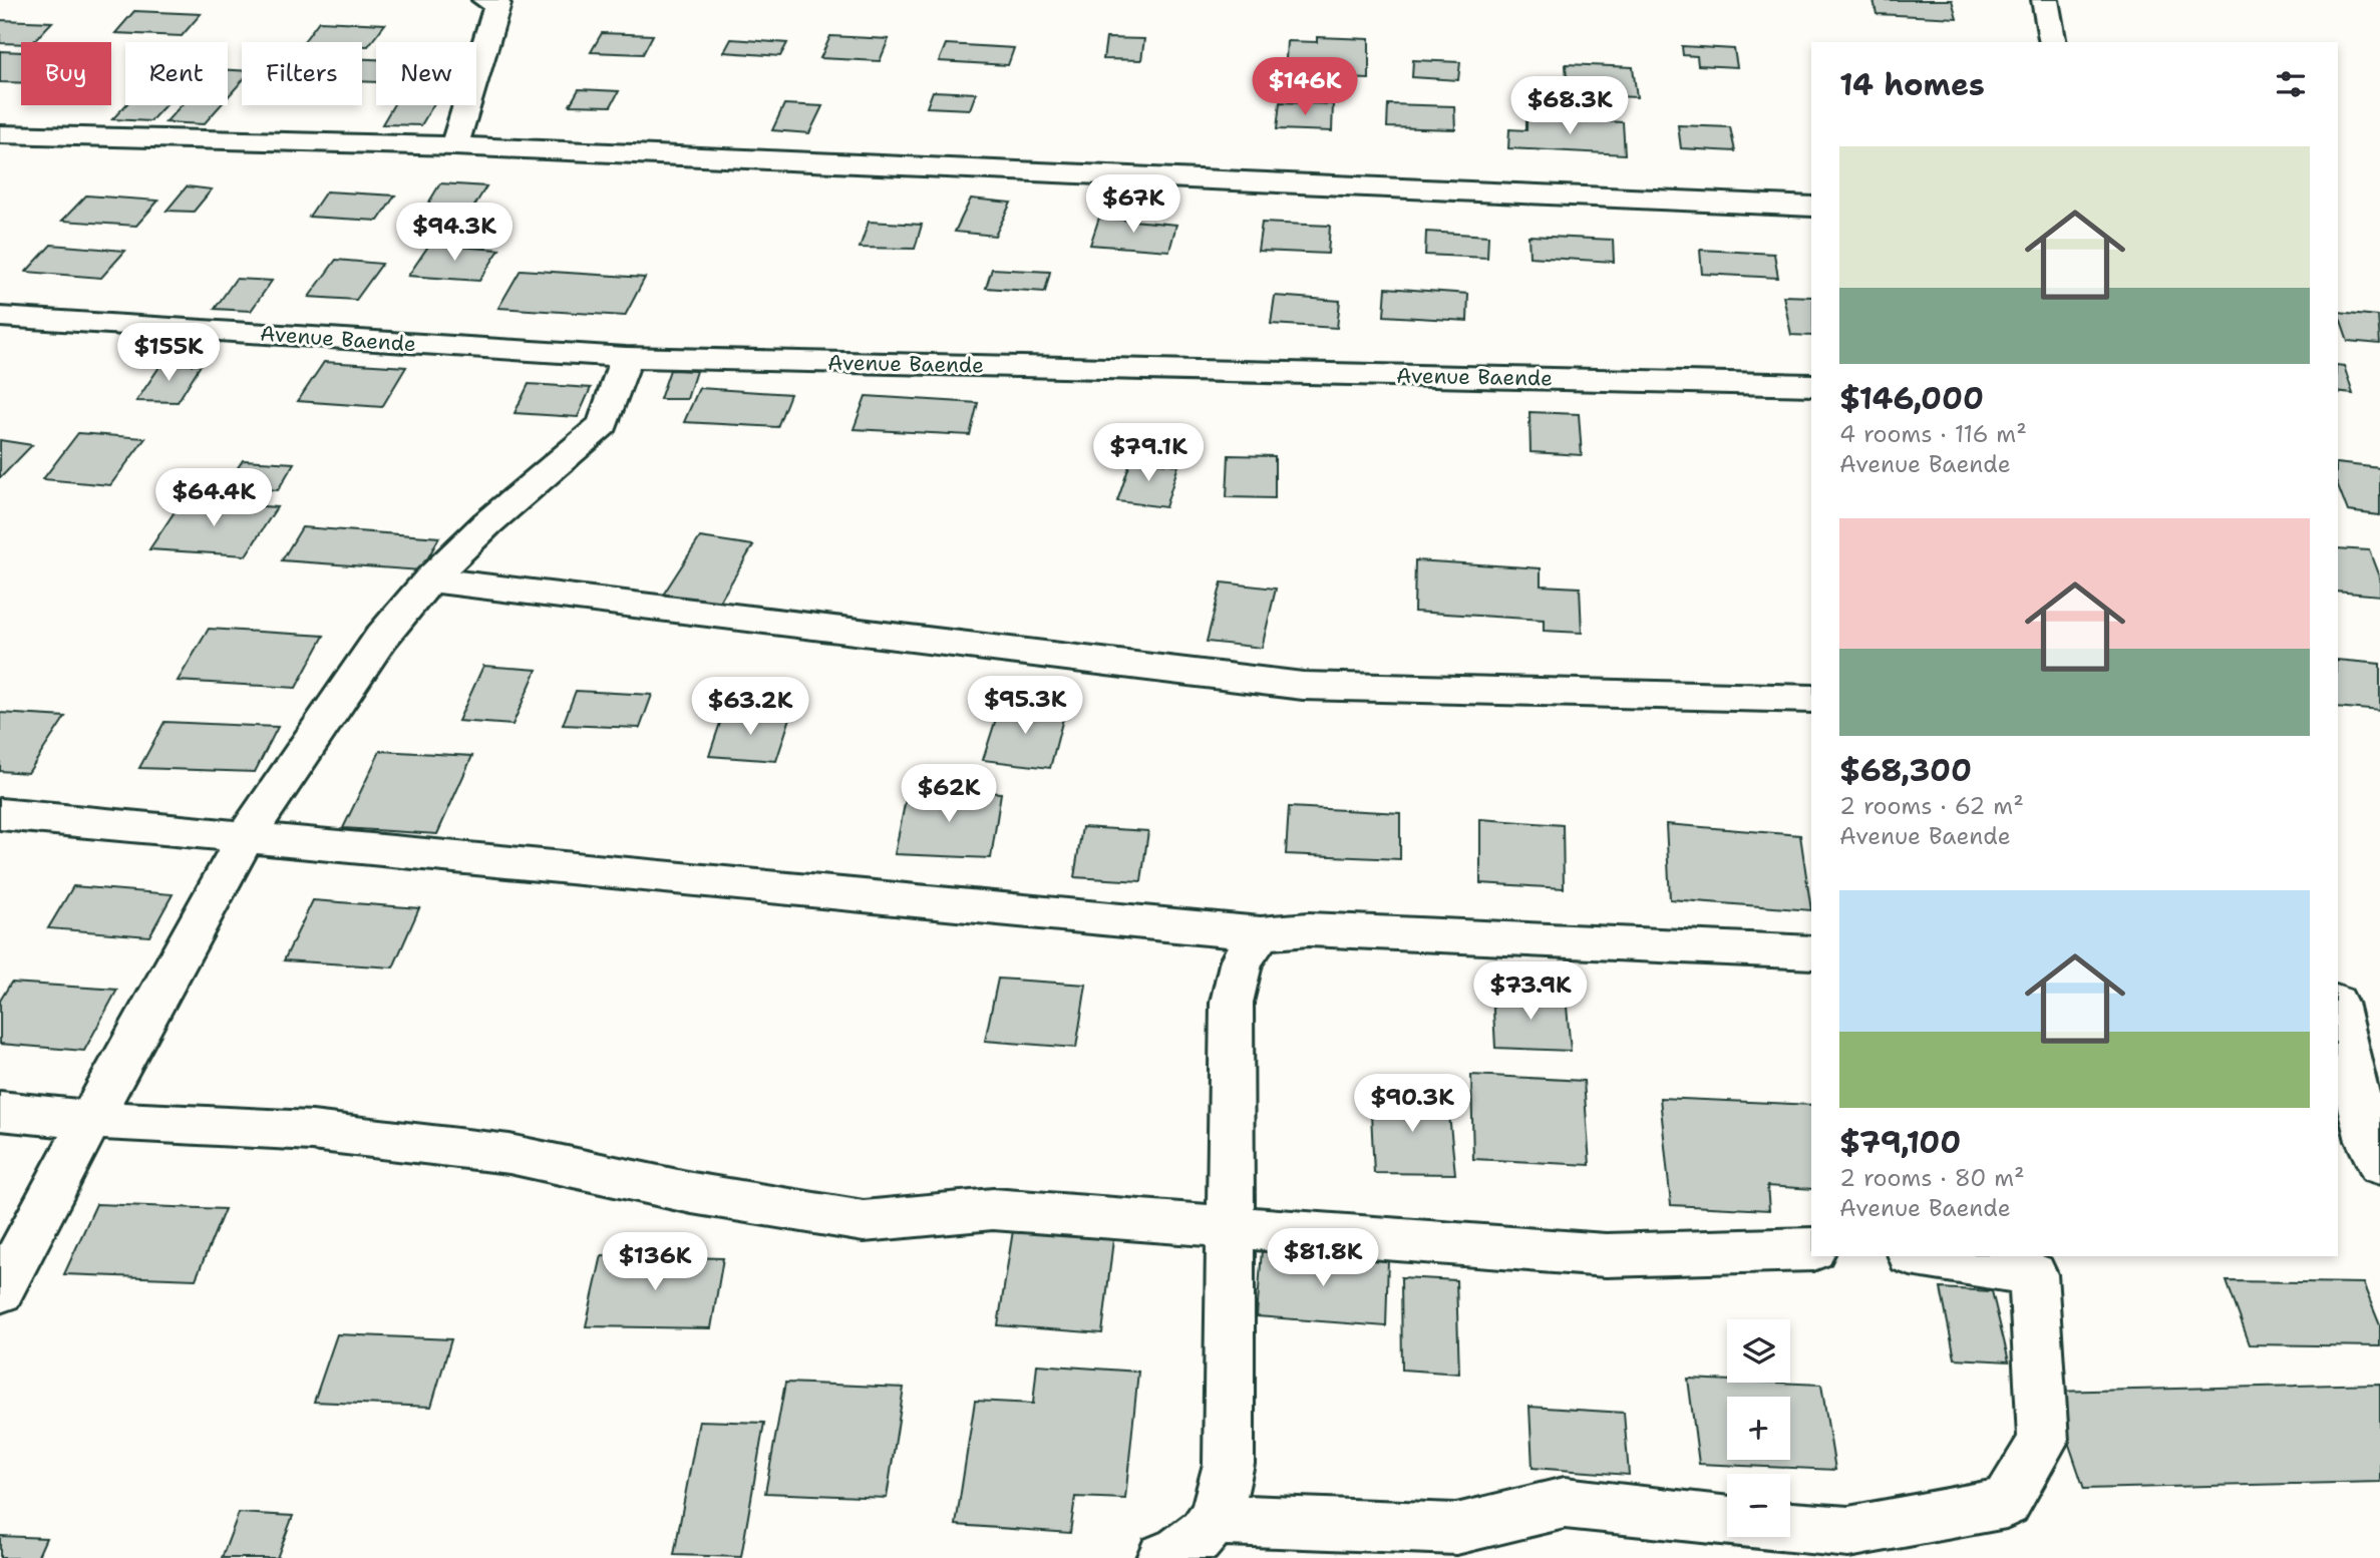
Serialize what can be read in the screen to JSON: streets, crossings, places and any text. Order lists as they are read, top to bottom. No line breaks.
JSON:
{"streets":{"street":["Avenue Baende"]},"page":{"chip":["Buy","Rent","Filters","New"],"heading":"14 homes","price":["$146K","$68.3K","$67K","$94.3K","$155K","$79.1K","$64.4K","$95.3K","$63.2K","$62K","$73.9K","$90.3K","$81.8K","$136K"],"list":[{"name":"$146,000","note":"4 rooms · 116 m² · Avenue Baende"},{"name":"$68,300","note":"2 rooms · 62 m² · Avenue Baende"},{"name":"$79,100","note":"2 rooms · 80 m² · Avenue Baende"}],"map_buttons":["+","−"]}}
